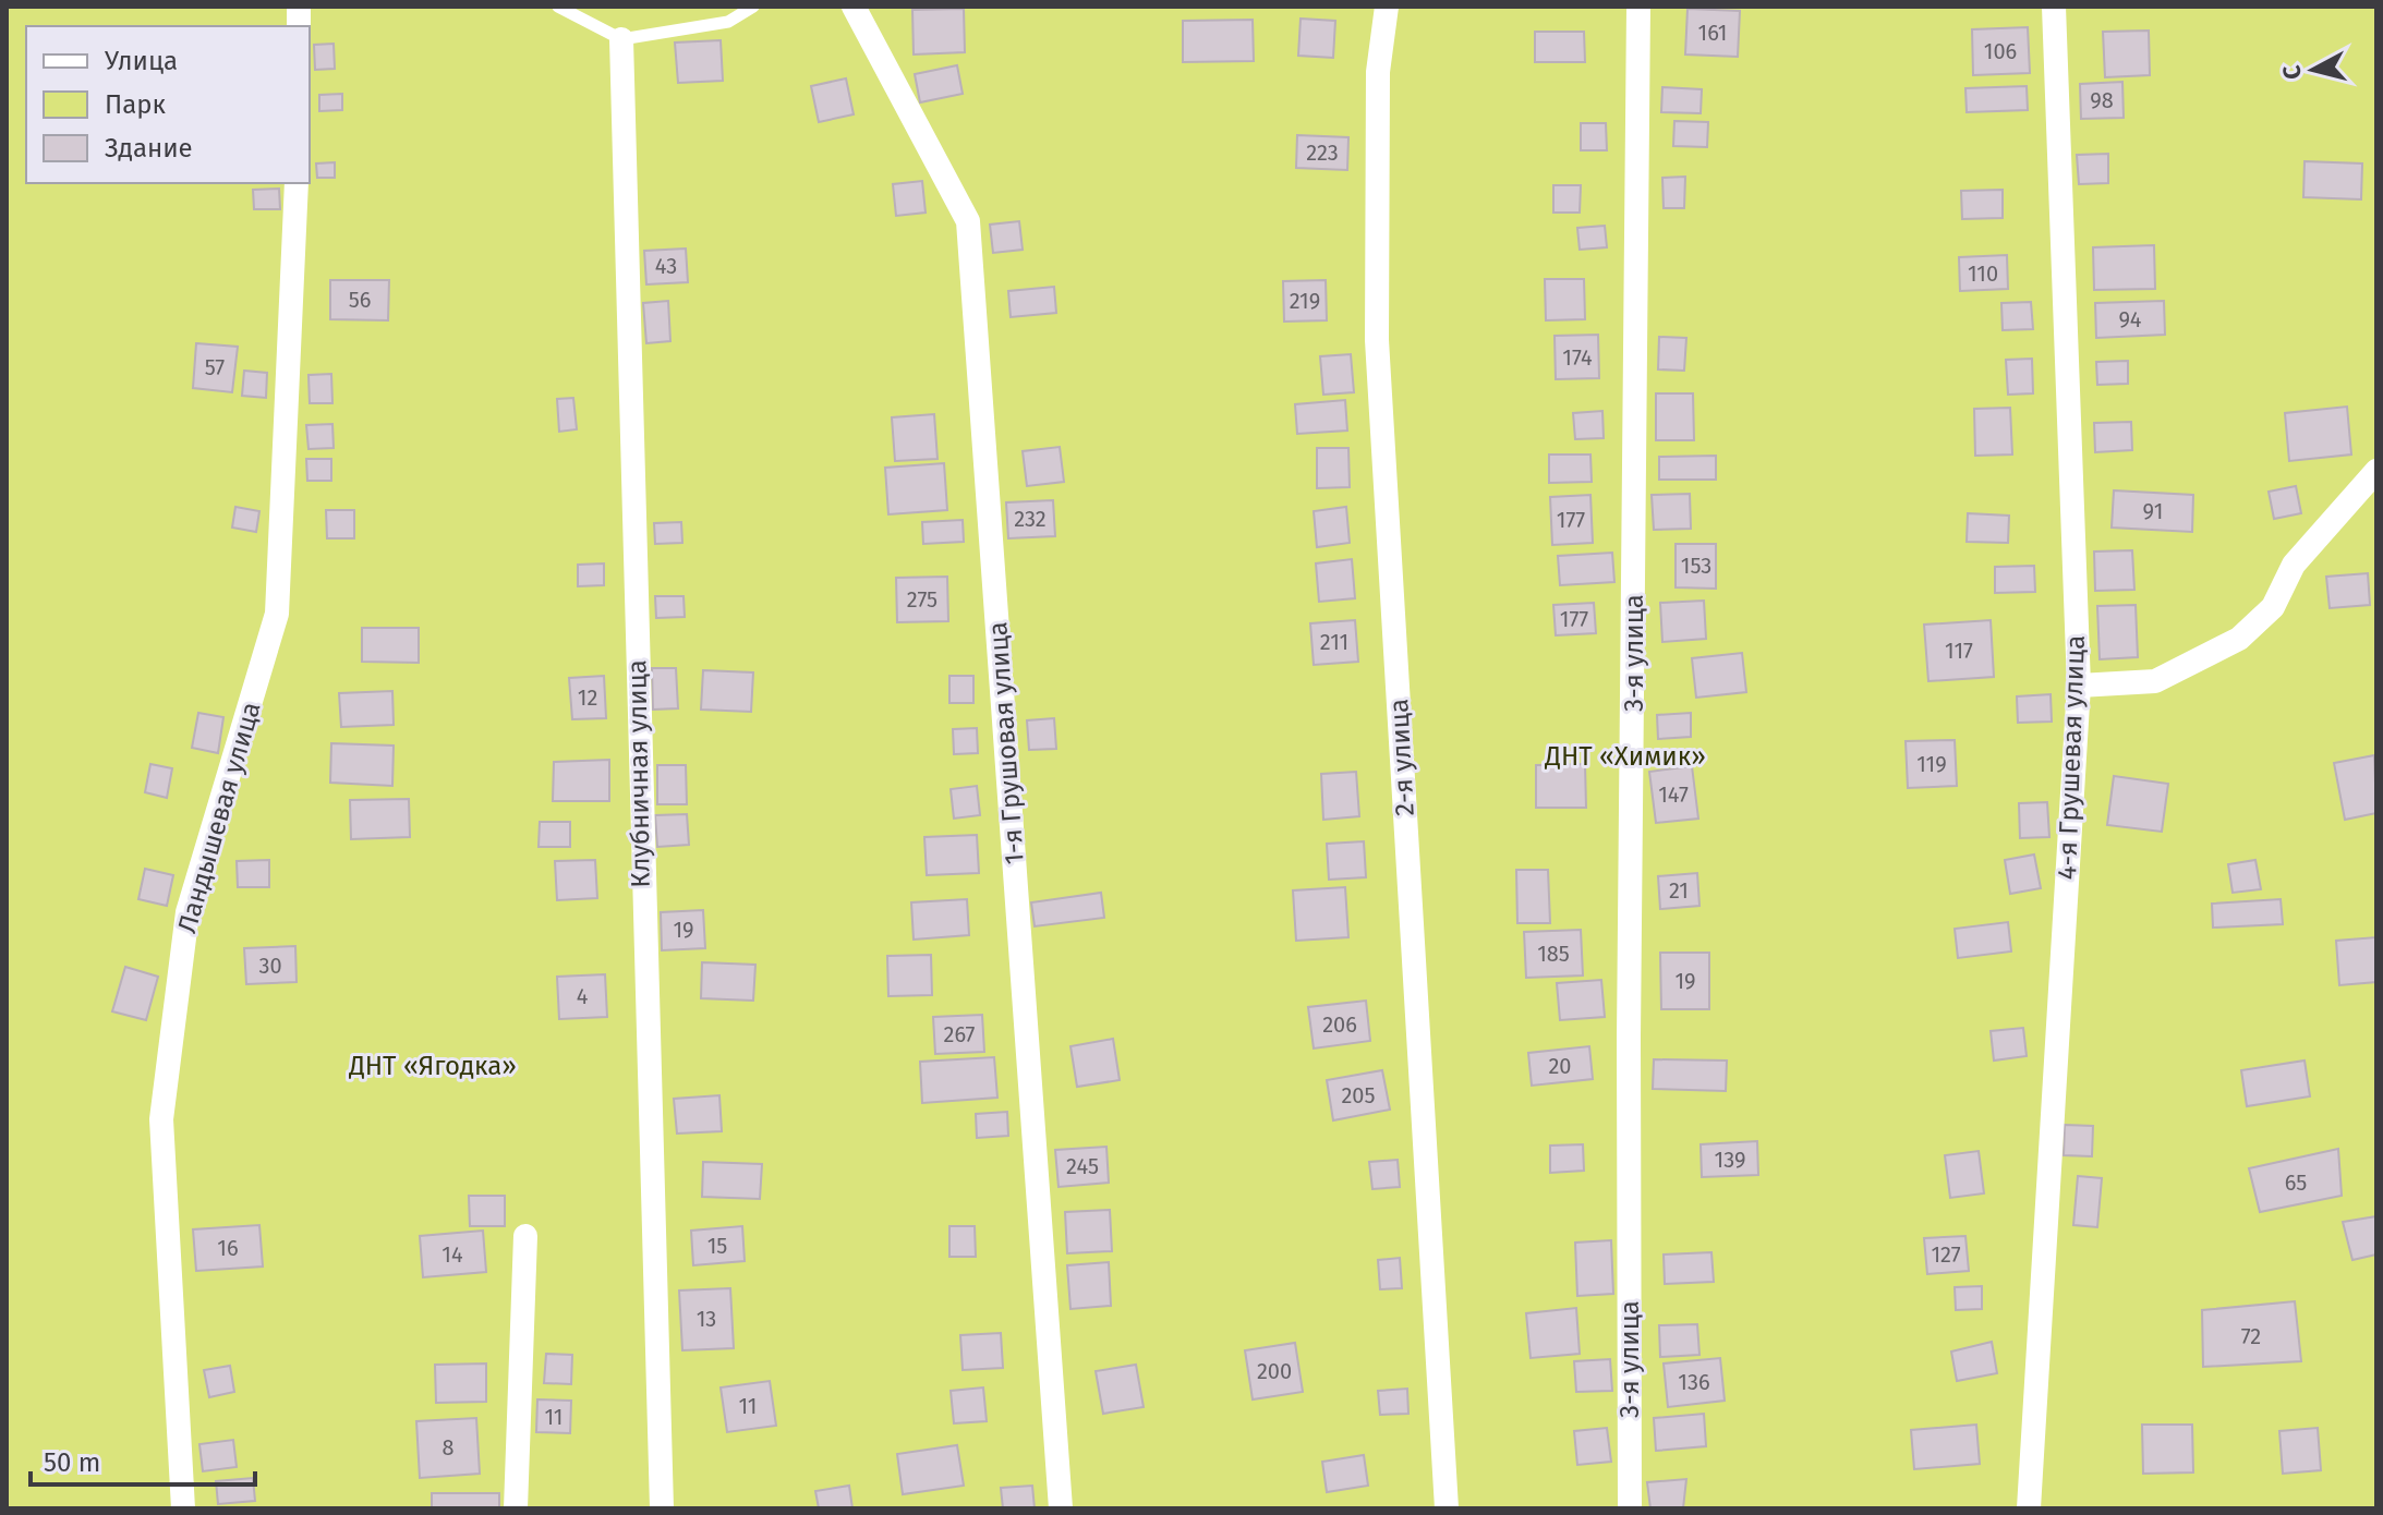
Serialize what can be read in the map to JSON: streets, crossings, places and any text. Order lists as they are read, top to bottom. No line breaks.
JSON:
{"streets":{"street":["3-я улица","1-я Грушовая улица","2-я улица","4-я Грушевая улица","Клубничная улица","Ландышевая улица"]},"parks":["ДНТ «Химик»","ДНТ «Ягодка»"],"house_numbers":["161","106","98","223","43","110","56","219","94","174","57","91","232","177","153","275","177","211","117","12","119","147","21","19","185","30","19","4","206","267","20","205","139","245","65","15","16","14","127","13","72","200","136","11","11","8"],"legend":["Улица","Парк","Здание"],"scale_bar":"50 m","north":"left"}
